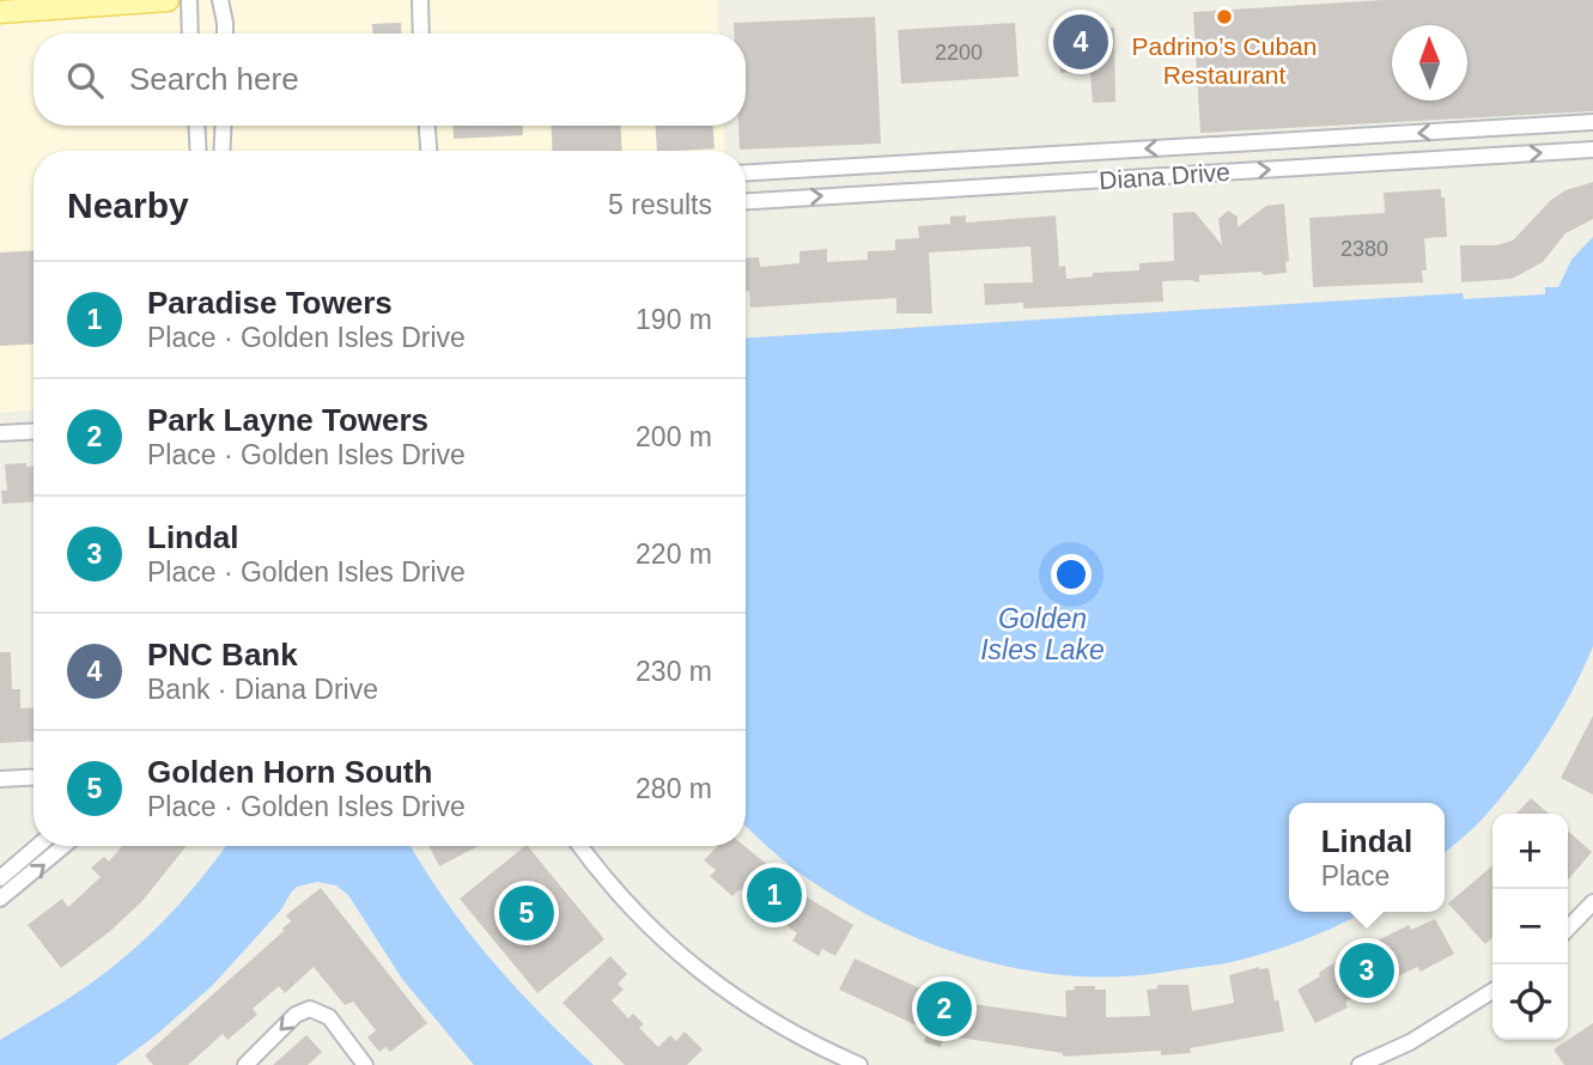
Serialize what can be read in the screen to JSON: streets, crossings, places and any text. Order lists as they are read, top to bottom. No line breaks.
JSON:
{"streets":{"street":["Diana Drive"]},"water":["Golden Isles Lake"],"places":["Padrino’s Cuban Restaurant"],"house_numbers":["2200","2380"],"north":"top","page":{"pins":["4","1","5","3","2"],"search":"Search here","heading":["Nearby","5 results"],"list":[{"mark":"1","name":"Paradise Towers","note":"Place · Golden Isles Drive","value":"190 m"},{"mark":"2","name":"Park Layne Towers","note":"Place · Golden Isles Drive","value":"200 m"},{"mark":"3","name":"Lindal","note":"Place · Golden Isles Drive","value":"220 m"},{"mark":"4","name":"PNC Bank","note":"Bank · Diana Drive","value":"230 m"},{"mark":"5","name":"Golden Horn South","note":"Place · Golden Isles Drive","value":"280 m"}],"popup":["Lindal","Place"],"map_buttons":["+","−"]}}
